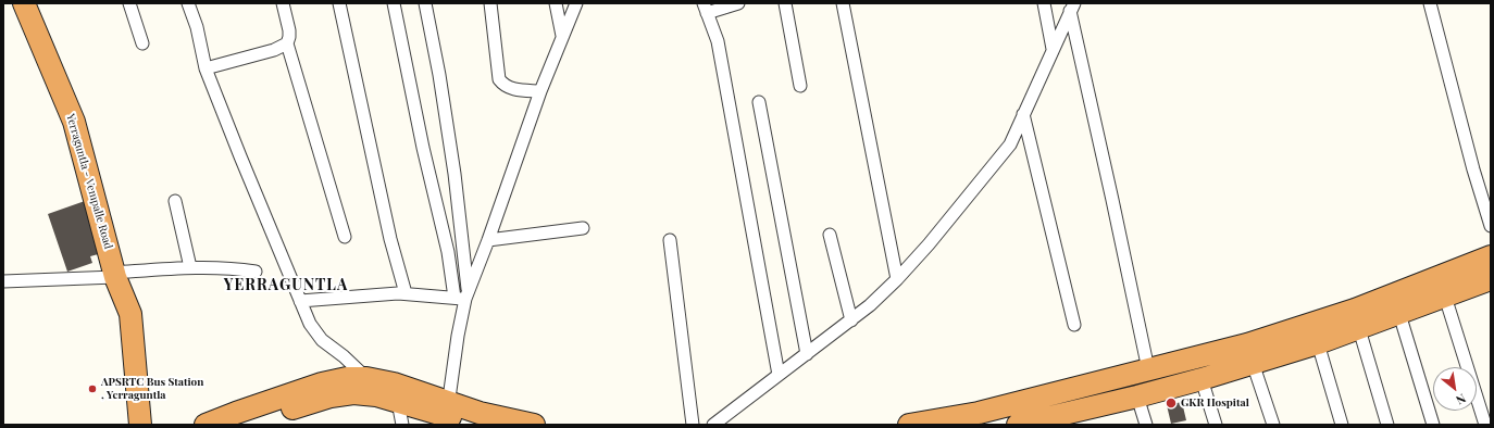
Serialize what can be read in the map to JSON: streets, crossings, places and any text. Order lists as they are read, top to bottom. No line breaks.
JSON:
{"streets":{"highway":["Yerraguntla - Vempalle Road"]},"districts":["YERRAGUNTLA"],"places":["APSRTC Bus Station , Yerraguntla","GKR Hospital"],"north":"bottom right"}
